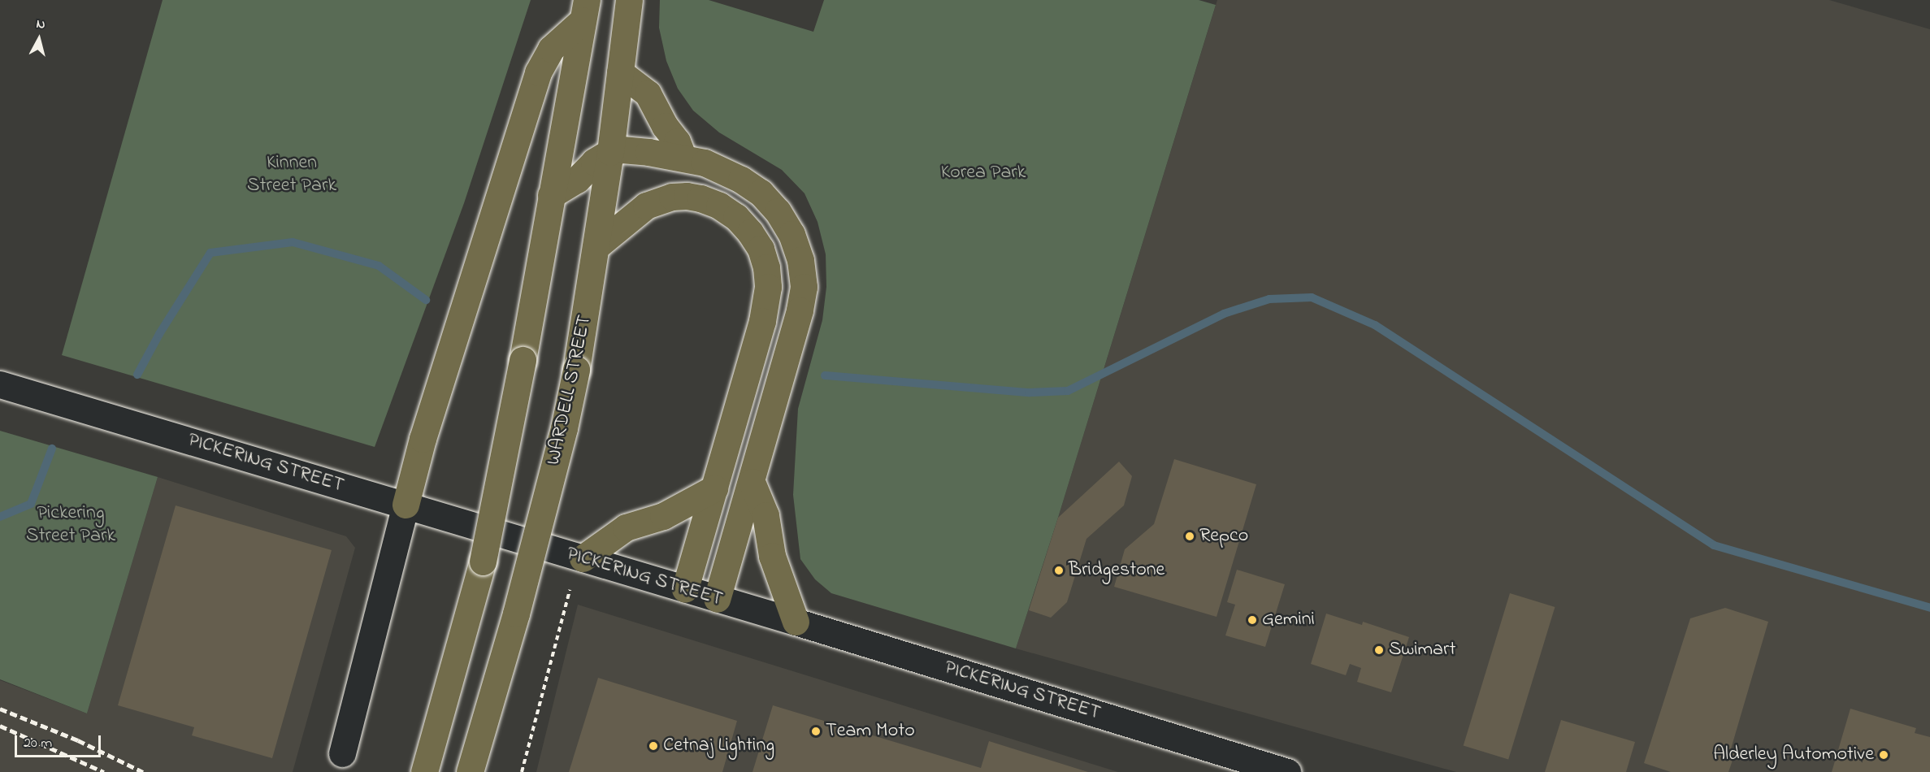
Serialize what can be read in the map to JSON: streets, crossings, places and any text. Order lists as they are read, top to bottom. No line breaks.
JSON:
{"streets":{"highway":["WARDELL STREET"],"main road":["PICKERING STREET"]},"parks":["Kinnen Street Park","Korea Park","Pickering Street Park"],"places":["Repco","Bridgestone","Gemini","Swimart","Team Moto","Cetnaj Lighting","Alderley Automotive"],"scale_bar":"20 m","north":"top"}
